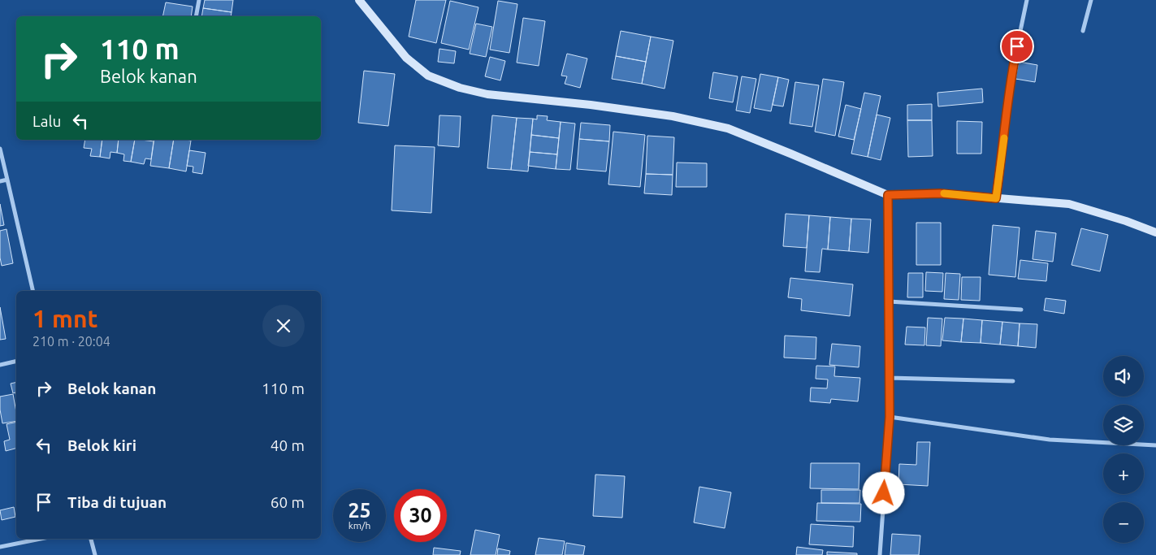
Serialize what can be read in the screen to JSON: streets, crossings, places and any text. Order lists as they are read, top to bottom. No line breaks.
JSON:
{"page":{"turn":["110 m","Belok kanan"],"then":"Lalu","heading":["1 mnt","210 m · 20:04"],"map_buttons":["+","−"],"list":[{"name":"Belok kanan","value":"110 m"},{"name":"Belok kiri","value":"40 m"},{"name":"Tiba di tujuan","value":"60 m"}],"speed":"25 km/h","limit":"30"}}
